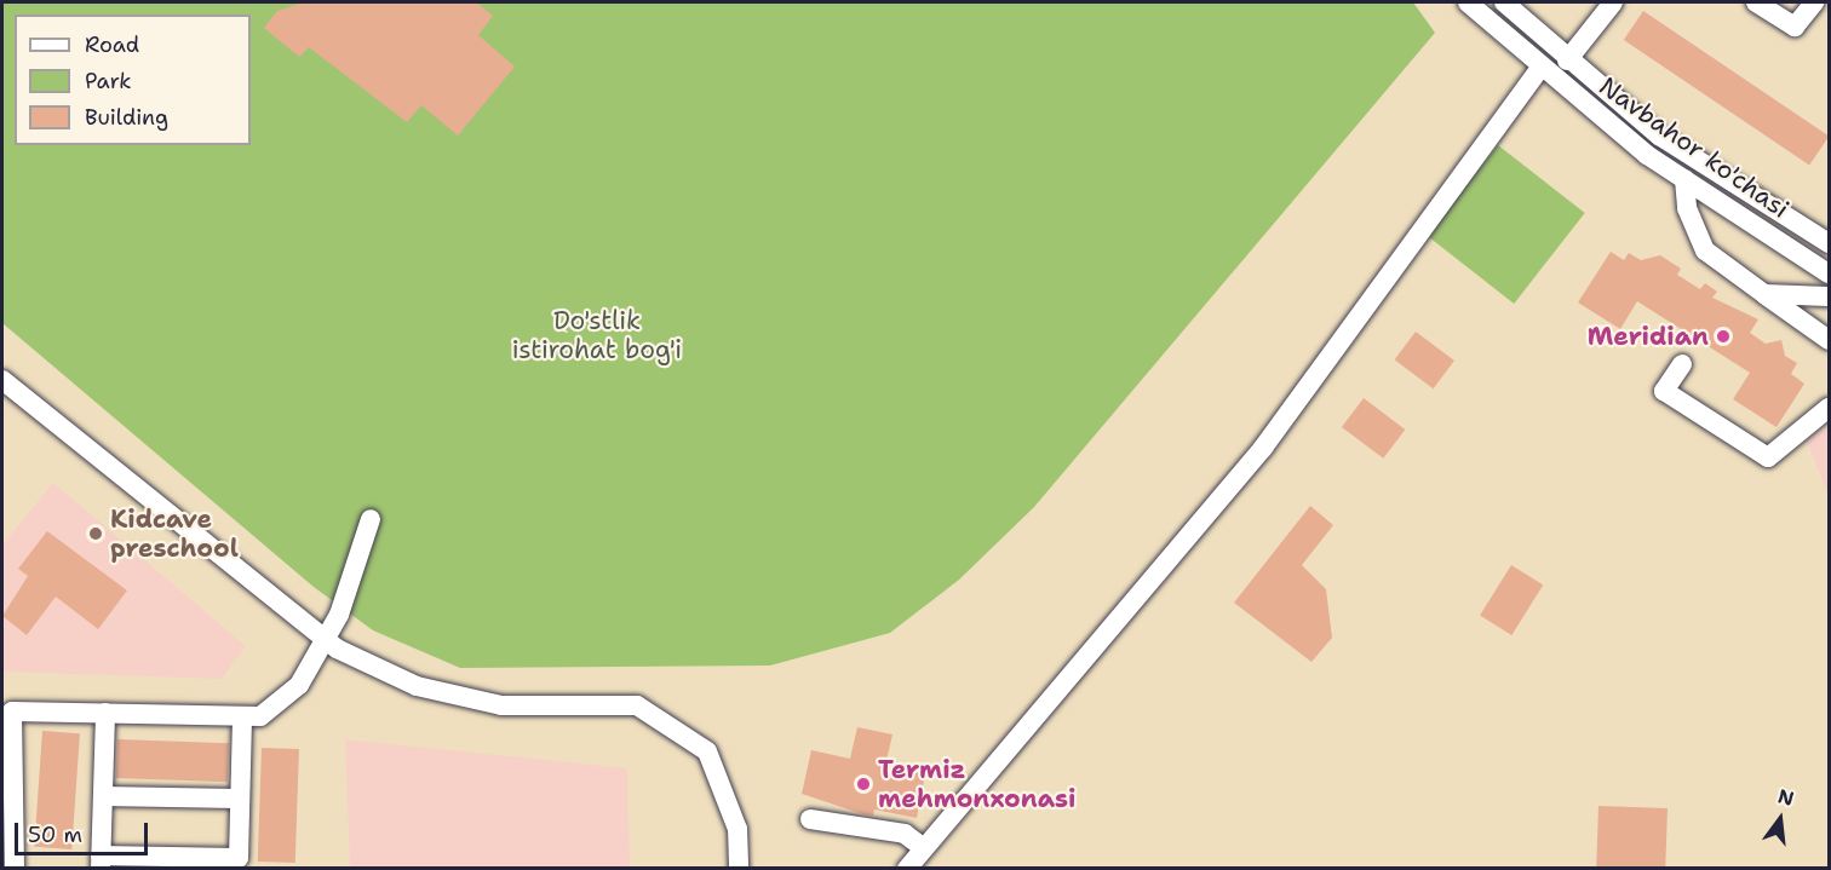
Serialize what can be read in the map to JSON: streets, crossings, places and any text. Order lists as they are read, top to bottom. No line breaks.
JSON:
{"streets":{"street":["Navbahor ko'chasi"]},"parks":["Do'stlik istirohat bog'i"],"places":["Meridian","Kidcave preschool","Termiz mehmonxonasi"],"legend":["Road","Park","Building"],"scale_bar":"50 m","north":"top"}
